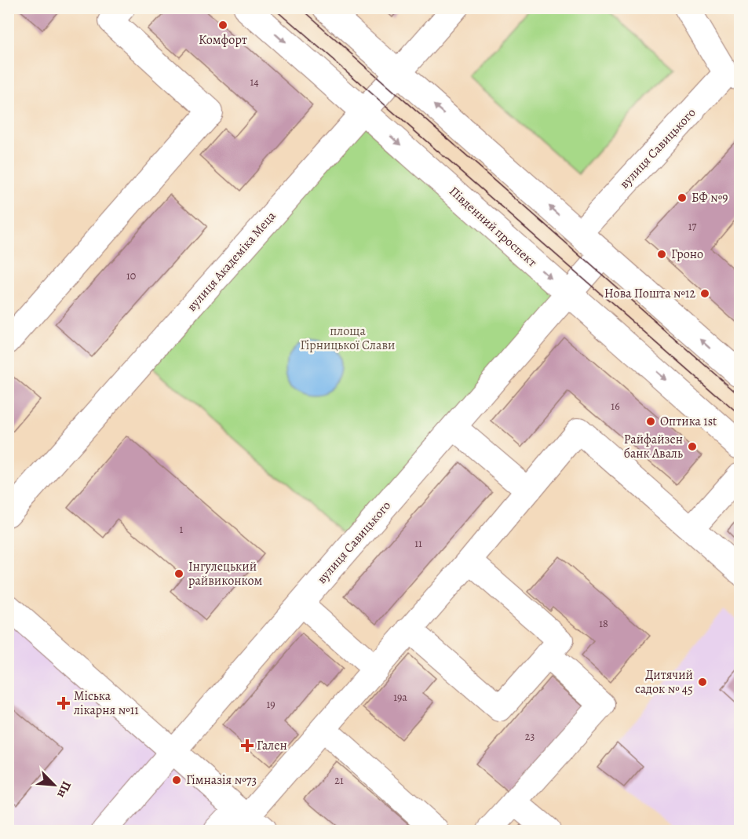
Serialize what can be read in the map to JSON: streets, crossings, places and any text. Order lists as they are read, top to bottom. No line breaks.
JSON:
{"streets":{"main road":["Південний проспект"],"street":["вулиця Савицького","вулиця Академіка Меца"]},"crossings":[["вулиця Савицького","Південний проспект"],["Південний проспект","вулиця Академіка Меца"]],"parks":["площа Гірницької Слави"],"places":{"other":["Комфорт","БФ №9","Гроно","Нова Пошта №12","Оптика 1st","Райфайзен банк Аваль","Інгулецький райвиконком","Дитячий садок № 45","Гімназія №73"],"health":["Міська лікарня №11","Гален"]},"house_numbers":["14","17","10","16","1","11","18","19а","19","23","21"],"north":"bottom right"}
